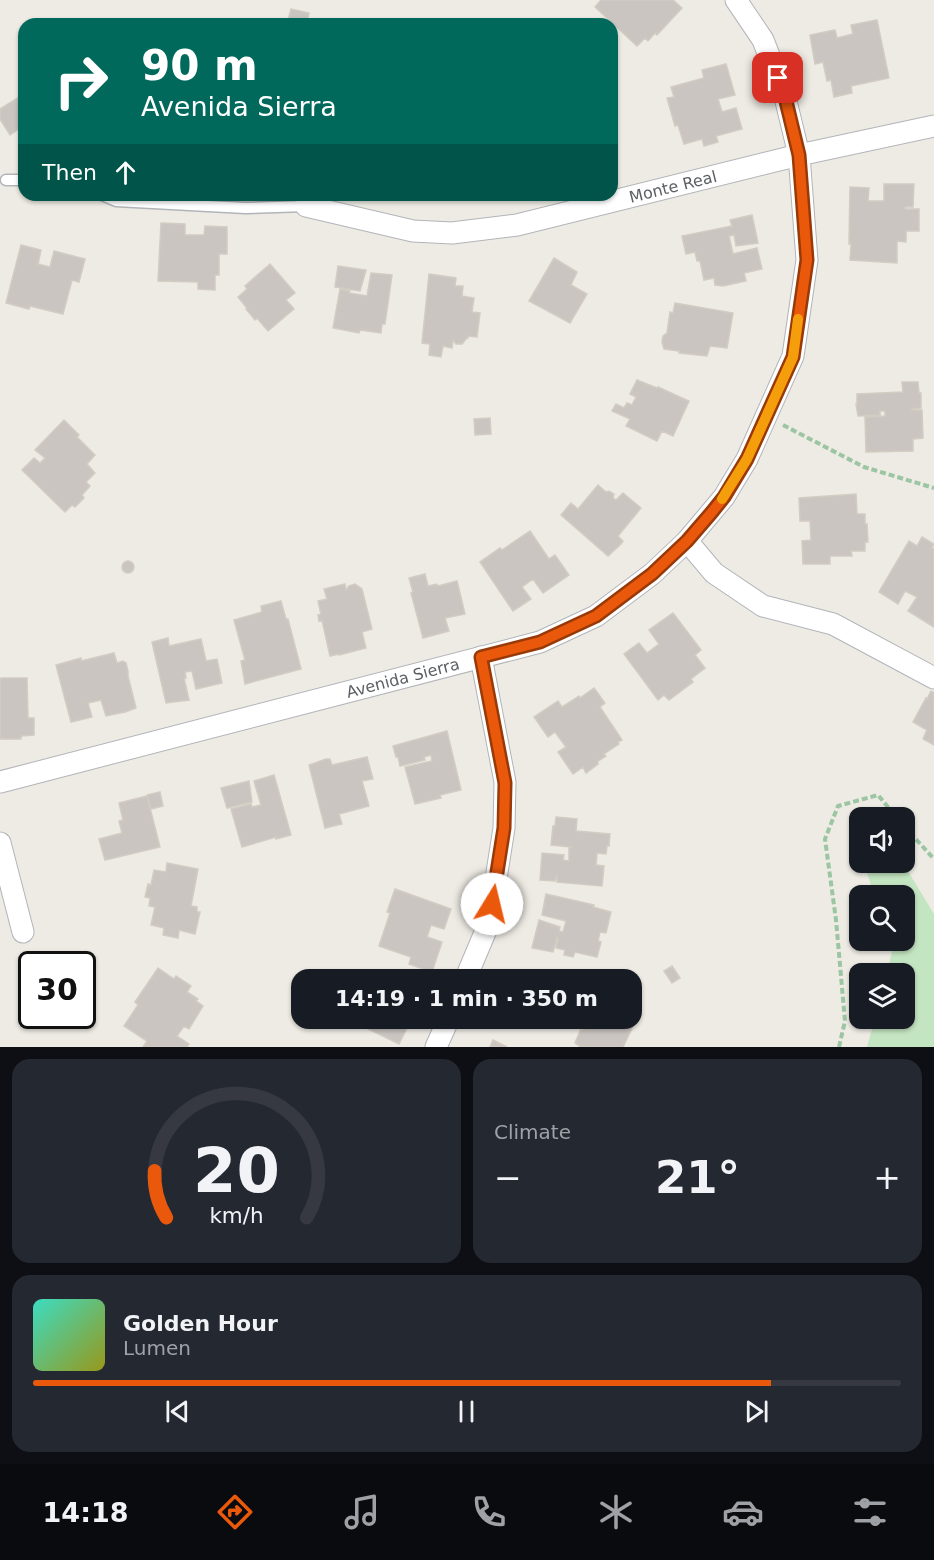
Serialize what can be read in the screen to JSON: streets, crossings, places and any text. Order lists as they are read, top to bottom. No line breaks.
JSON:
{"streets":{"street":["Monte Real","Avenida Sierra"]},"crossings":[["Monte Real","Avenida Sierra"]],"page":{"turn":["90 m","Avenida Sierra"],"then":"Then","limit":"30","trip":"14:19 · 1 min · 350 m","tile":"Climate","heat":["−","21°","+"],"song":["Golden Hour","Lumen"],"tabs":"14:18","gauge":["20","km/h"]}}
